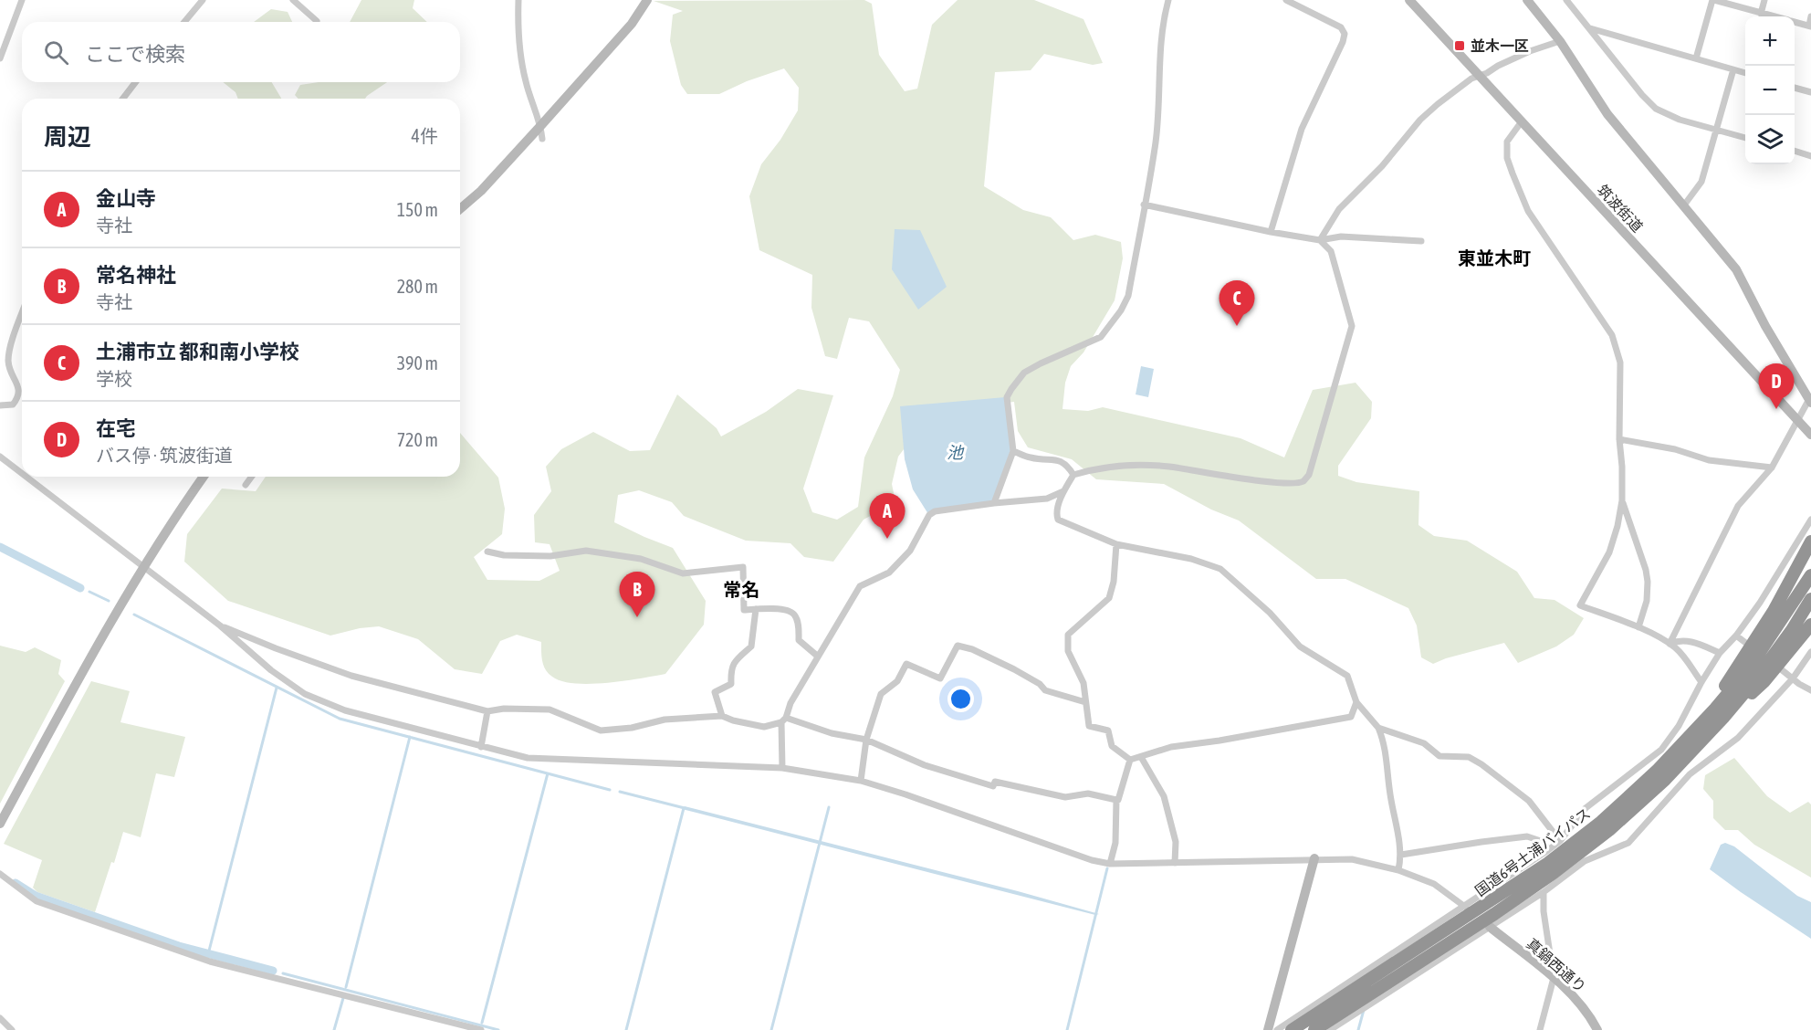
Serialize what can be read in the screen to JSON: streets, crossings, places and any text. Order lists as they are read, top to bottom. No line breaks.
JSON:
{"streets":{"highway":["国道6号土浦バイパス"],"street":["筑波街道","真鍋西通り"]},"districts":["東並木町","常名"],"water":["池"],"places":{"transit":["並木一区"]},"page":{"map_buttons":["+","−"],"search":"ここで検索","heading":["周辺","4件"],"list":[{"mark":"A","name":"金山寺","note":"寺社","value":"150 m"},{"mark":"B","name":"常名神社","note":"寺社","value":"280 m"},{"mark":"C","name":"土浦市立 都和南小学校","note":"学校","value":"390 m"},{"mark":"D","name":"在宅","note":"バス停 · 筑波街道","value":"720 m"}],"pins":["C","D","A","B"]}}
